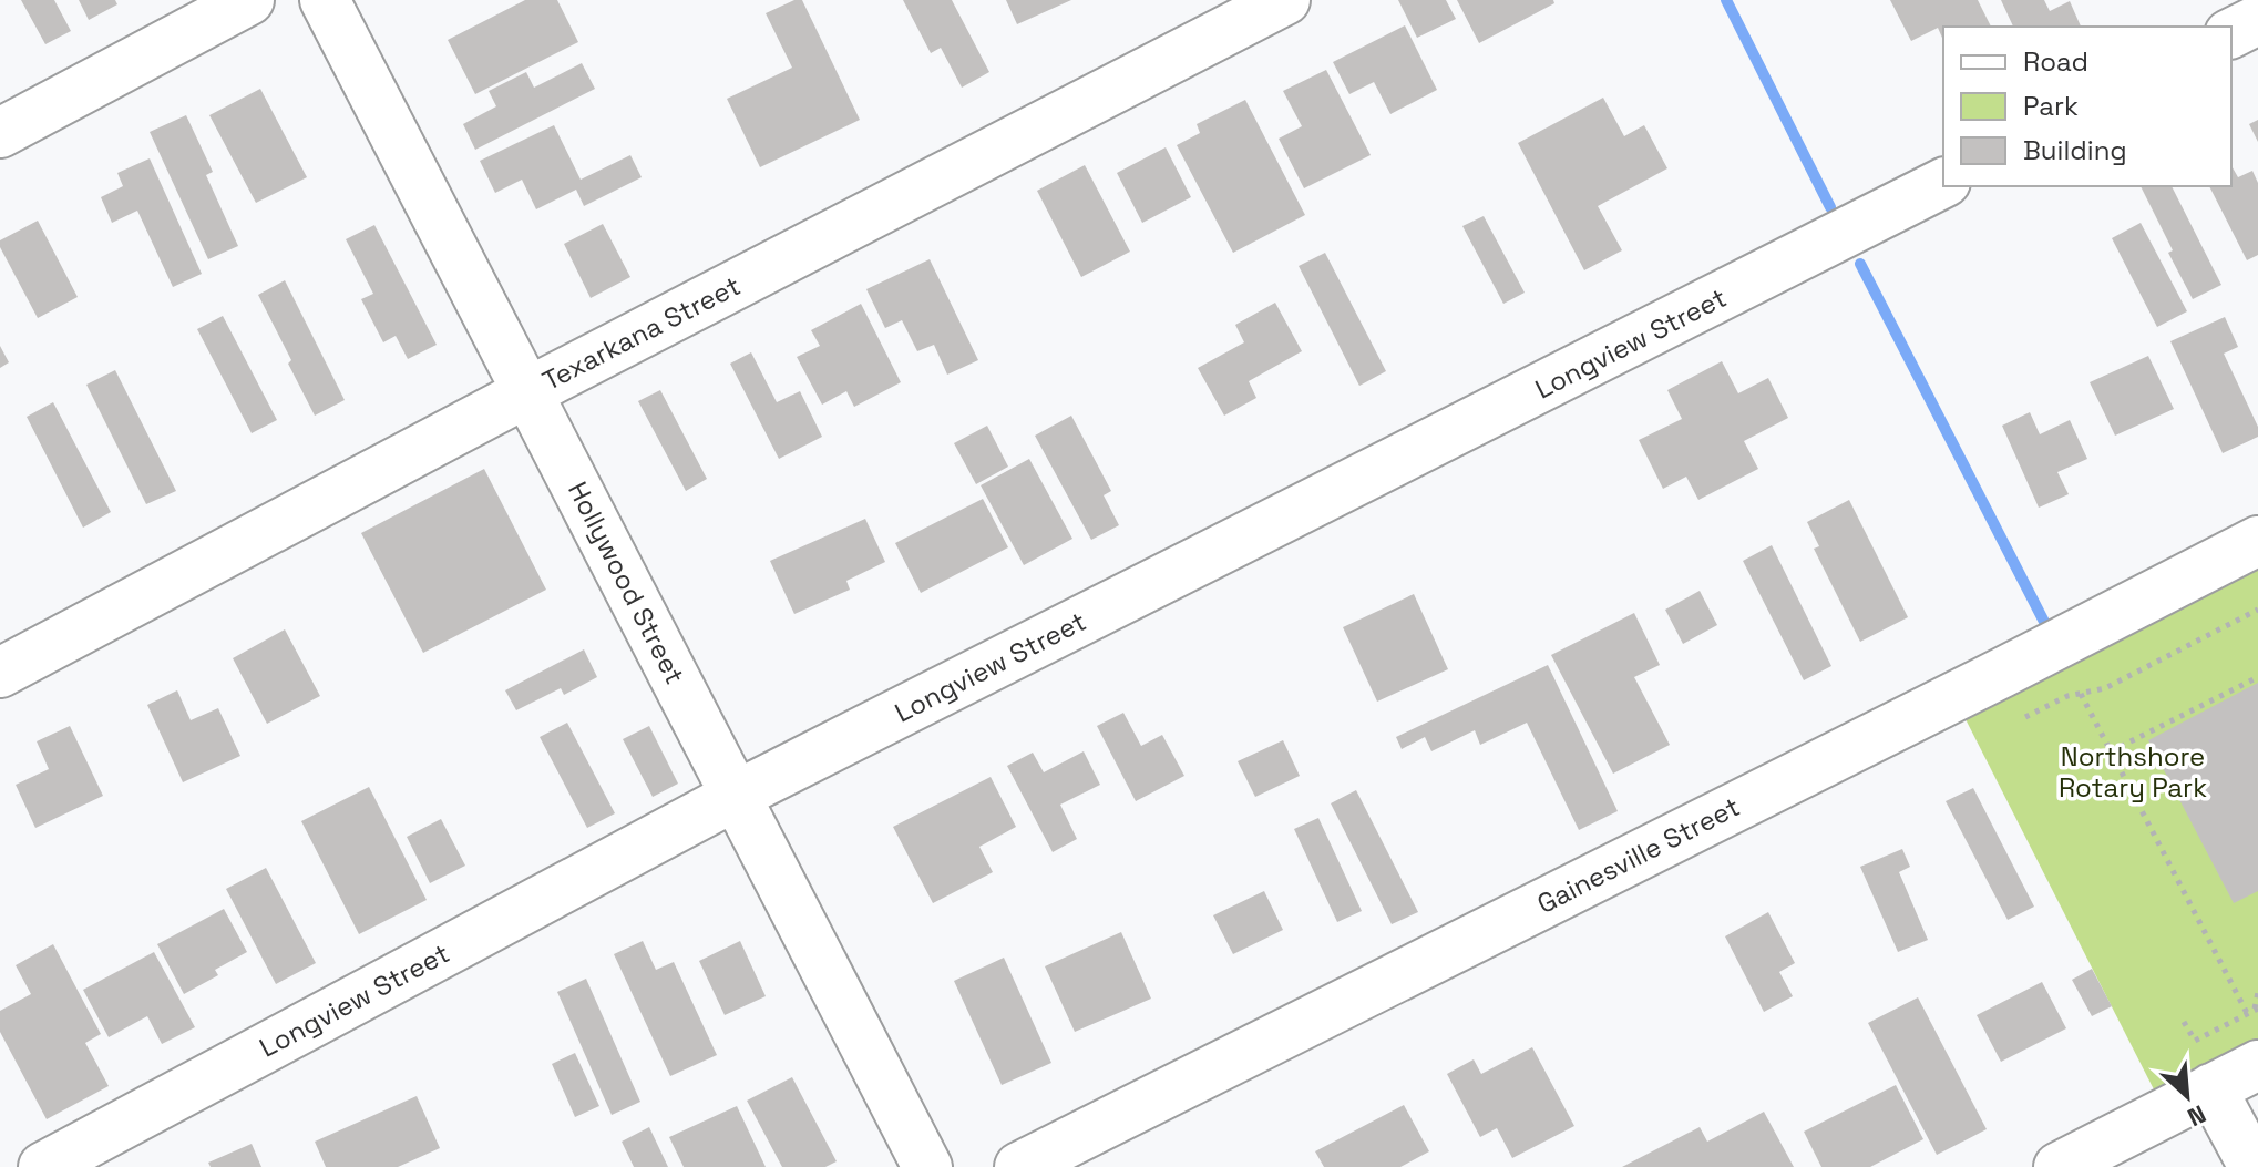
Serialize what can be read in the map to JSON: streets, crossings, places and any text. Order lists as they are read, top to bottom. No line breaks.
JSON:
{"streets":{"street":["Texarkana Street","Longview Street","Hollywood Street","Gainesville Street"]},"crossings":[["Texarkana Street","Hollywood Street"],["Longview Street","Hollywood Street"]],"parks":["Northshore Rotary Park"],"legend":["Road","Park","Building"],"north":"bottom right"}
